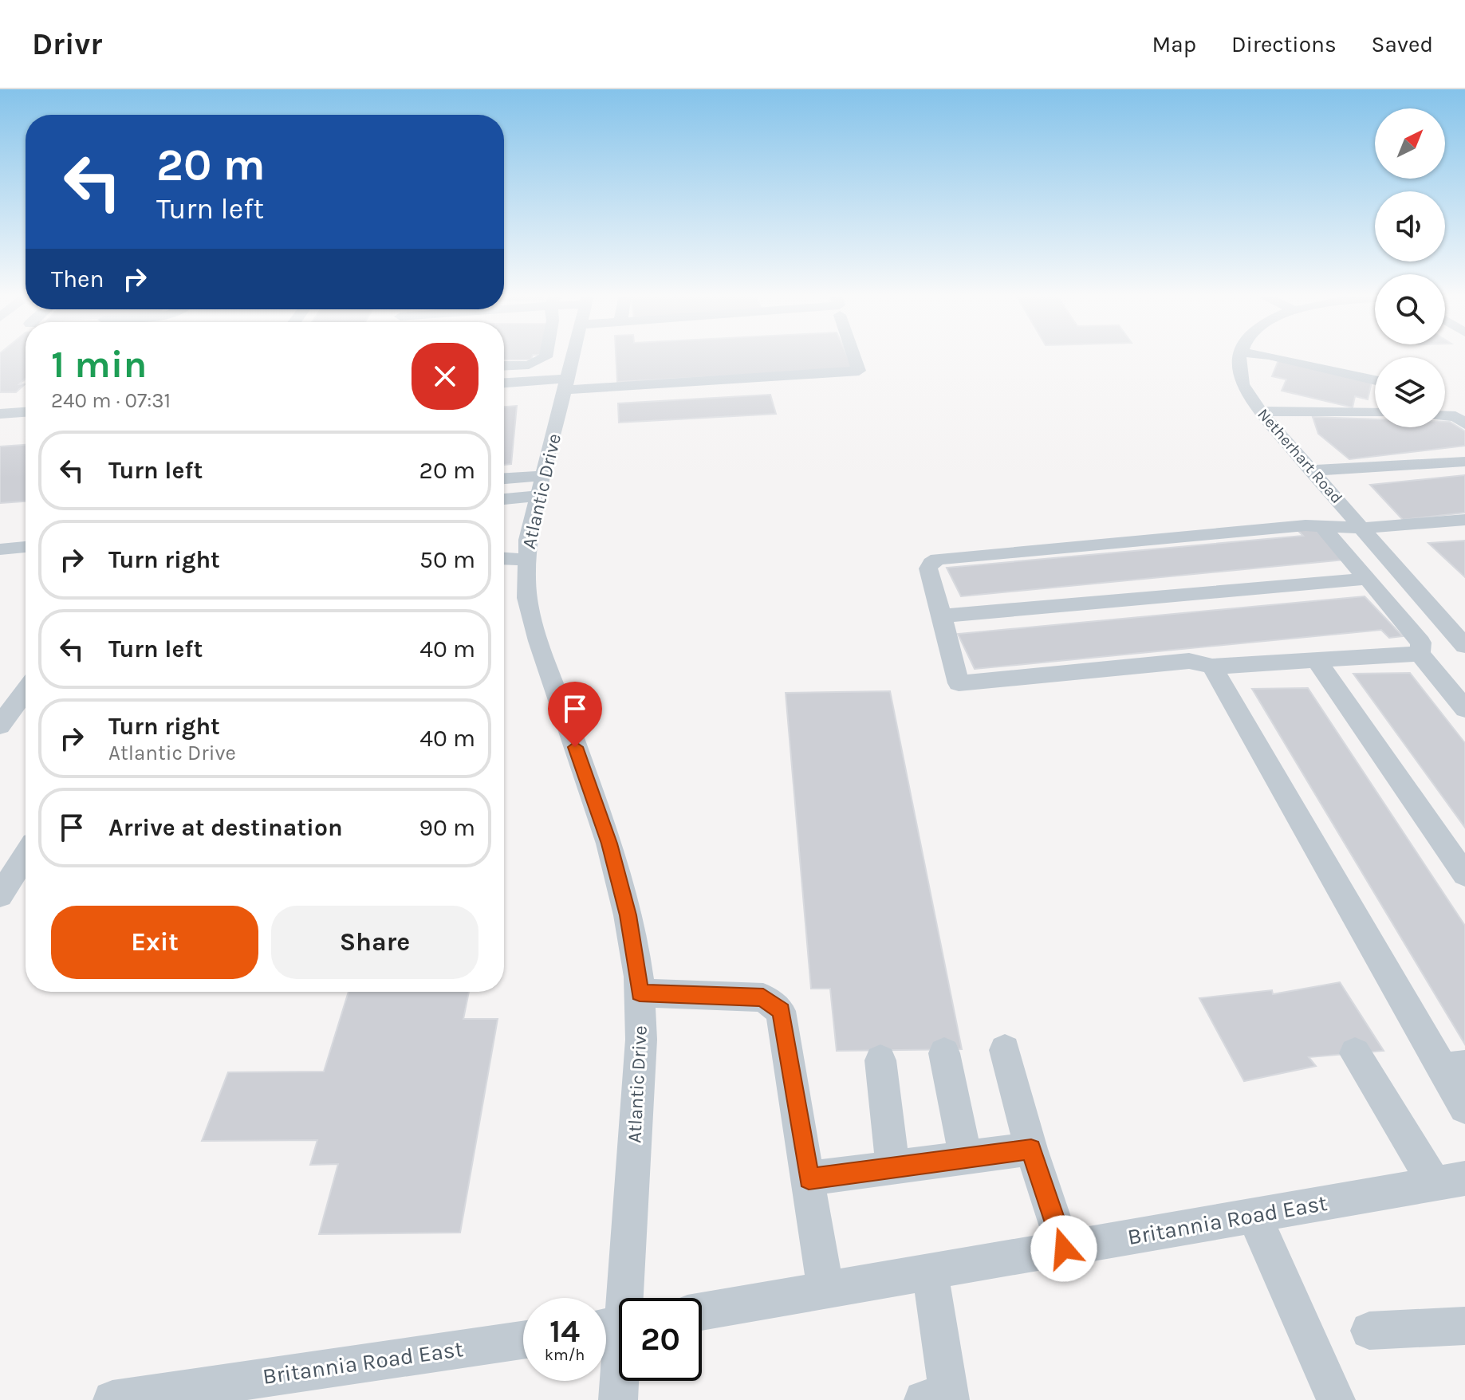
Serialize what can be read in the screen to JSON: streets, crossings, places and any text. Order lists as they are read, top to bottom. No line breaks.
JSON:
{"streets":{"street":["Netherhart Road","Atlantic Drive","Britannia Road East"]},"north":"top right","page":{"header":"Drivr","nav":["Map","Directions","Saved"],"turn":["20 m","Turn left"],"then":"Then","heading":["1 min","240 m · 07:31"],"list":[{"name":"Turn left","value":"20 m"},{"name":"Turn right","value":"50 m"},{"name":"Turn left","value":"40 m"},{"name":"Turn right","note":"Atlantic Drive","value":"40 m"},{"name":"Arrive at destination","value":"90 m"}],"buttons":["Exit","Share"],"speed":"14 km/h","limit":"20"}}
